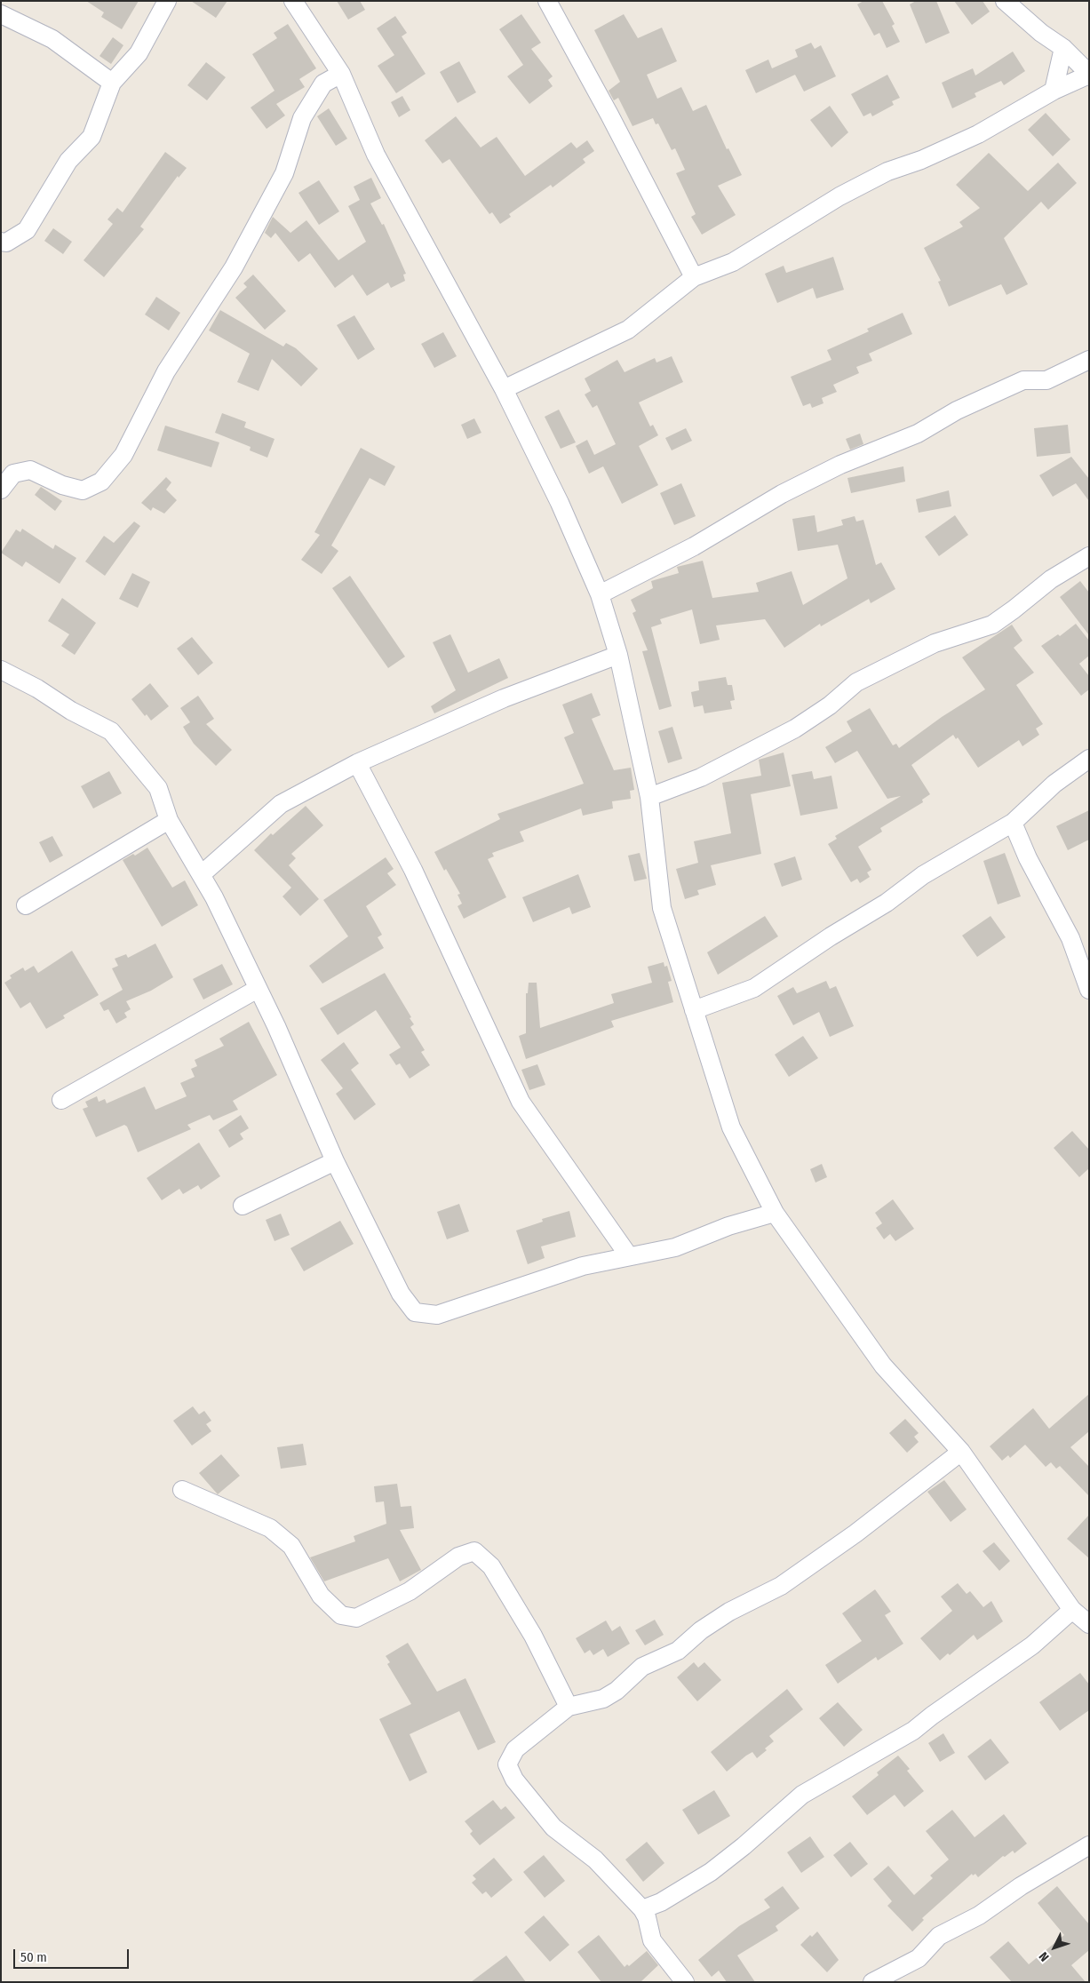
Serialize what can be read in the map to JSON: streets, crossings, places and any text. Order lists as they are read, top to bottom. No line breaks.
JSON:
{"scale_bar":"50 m","north":"bottom left"}
